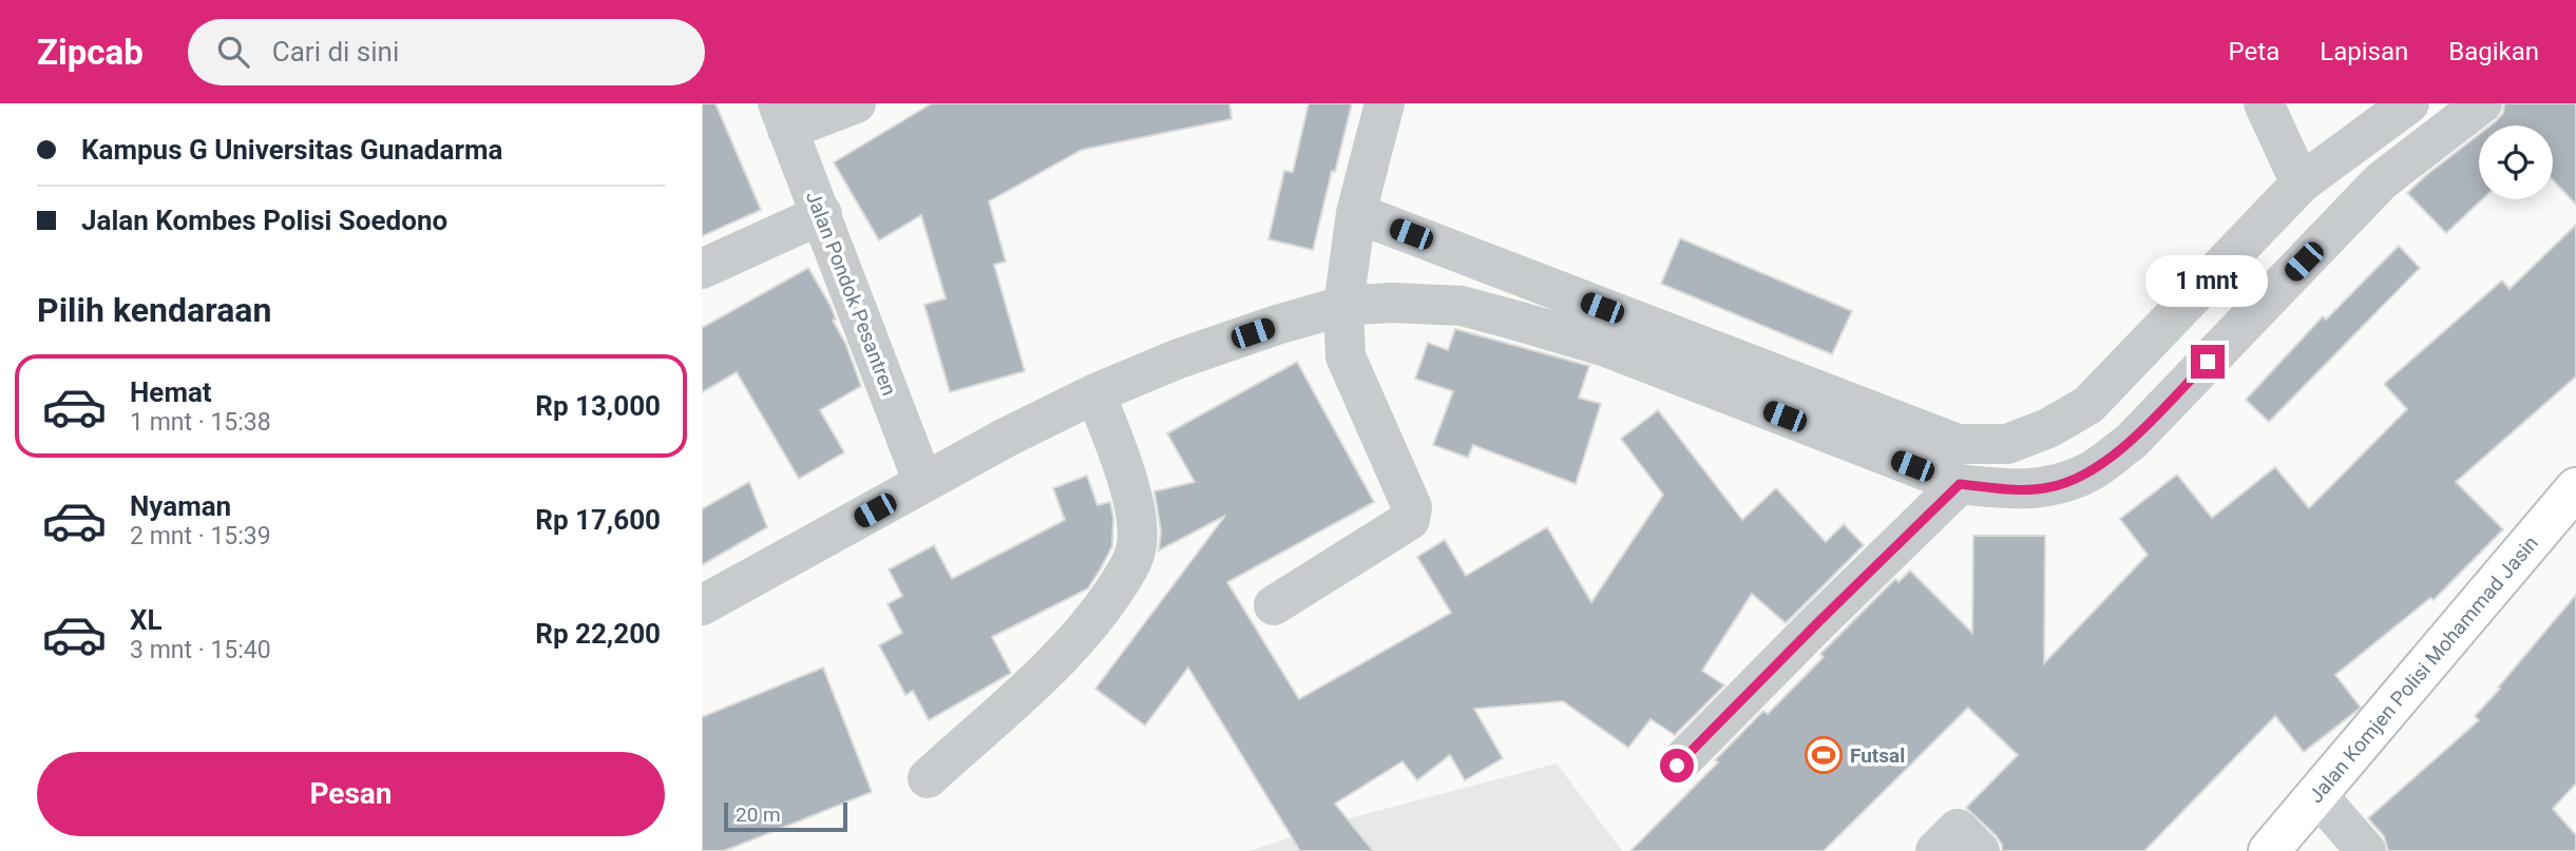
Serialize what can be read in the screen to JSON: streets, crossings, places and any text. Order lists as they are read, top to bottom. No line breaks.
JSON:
{"streets":{"main road":["Jalan Komjen Polisi Mohammad Jasin"],"street":["Jalan Pondok Pesantren"]},"places":{"sports":["Futsal"]},"scale_bar":"20 m","page":{"header":"Zipcab","search":"Cari di sini","nav":["Peta","Lapisan","Bagikan"],"banner":["Kampus G Universitas Gunadarma","Jalan Kombes Polisi Soedono"],"bubble":"1 mnt","heading":"Pilih kendaraan","list":[{"name":"Hemat","note":"1 mnt · 15:38","value":"Rp 13,000"},{"name":"Nyaman","note":"2 mnt · 15:39","value":"Rp 17,600"},{"name":"XL","note":"3 mnt · 15:40","value":"Rp 22,200"}],"buttons":"Pesan","scale":"20 m"}}
